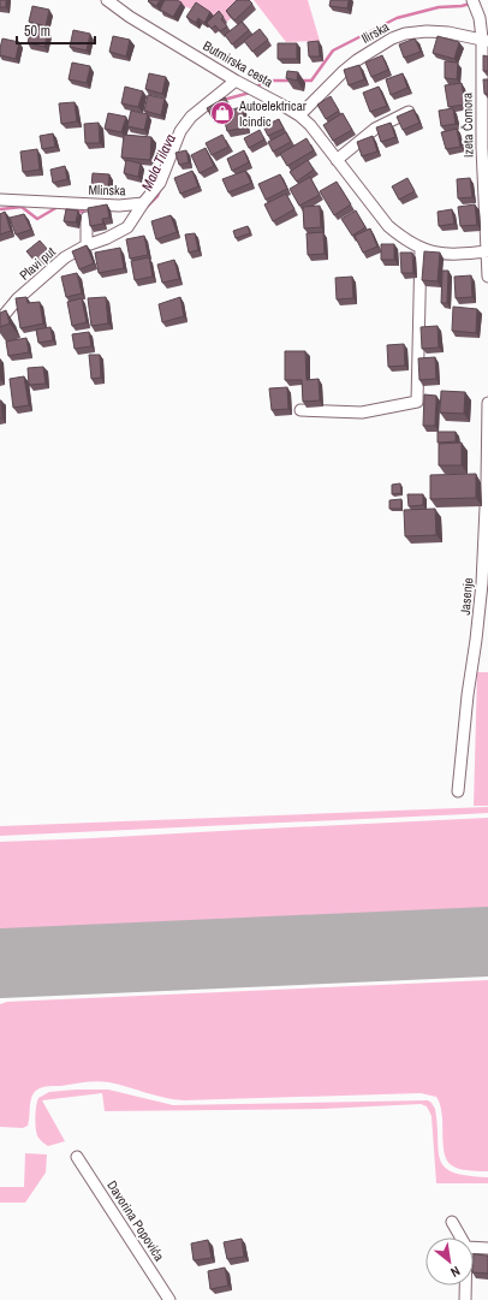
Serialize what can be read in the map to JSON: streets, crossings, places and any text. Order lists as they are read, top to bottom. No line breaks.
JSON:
{"streets":{"street":["Ilirska","Butmirska cesta","Izeta Čomora","Mlinska","Plavi put","Jasenje","Davorina Popovića"]},"crossings":[["Ilirska","Butmirska cesta"],["Ilirska","Izeta Čomora"],["Butmirska cesta","Izeta Čomora"],["Butmirska cesta","Mlinska"],["Mlinska","Plavi put"]],"water":["Mala Tilava"],"places":{"shop":["Autoelektricar Icindic"]},"scale_bar":"50 m","north":"bottom right"}
